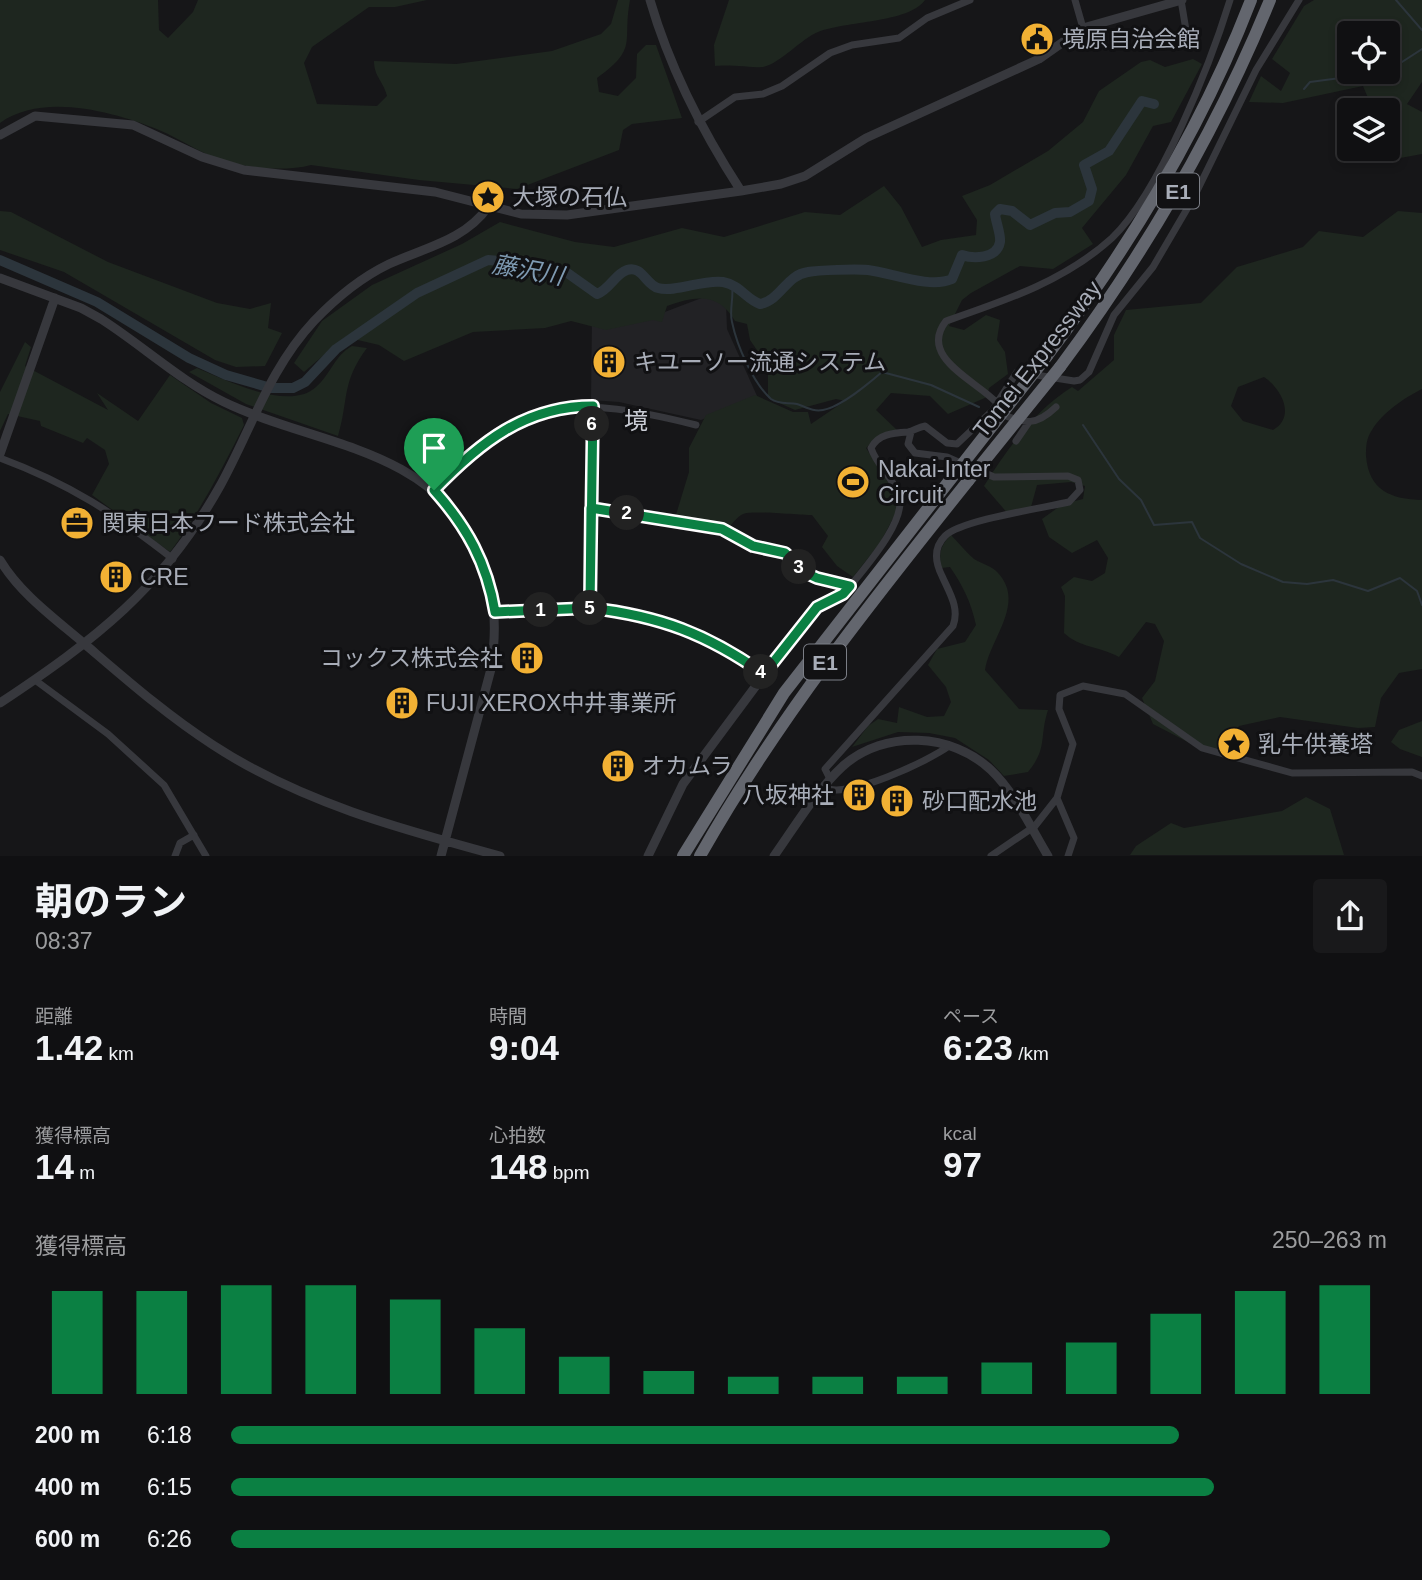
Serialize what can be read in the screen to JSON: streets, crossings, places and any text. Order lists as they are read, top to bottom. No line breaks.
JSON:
{"streets":{"highway":["E1","Tomei Expressway"]},"districts":["境"],"water":["藤沢川"],"places":{"public building":["境原自治会館"],"place":["大塚の石仏","乳牛供養塔"],"building":["キユーソー流通システム","CRE","コックス株式会社","FUJI XEROX中井事業所","オカムラ","八坂神社","砂口配水池"],"sports":["Nakai-Inter Circuit"],"office":["関東日本フード株式会社"]},"page":{"pins":["6","2","3","5","1","4"],"heading":["朝のラン","08:37"],"stats":[["距離","1.42 km"],["時間","9:04"],["ペース","6:23 /km"],["獲得標高","14 m"],["心拍数","148 bpm"],["kcal","97"]],"chart":["獲得標高","250–263 m"],"list":[{"name":"200 m","note":"6:18"},{"name":"400 m","note":"6:15"},{"name":"600 m","note":"6:26"}]}}
